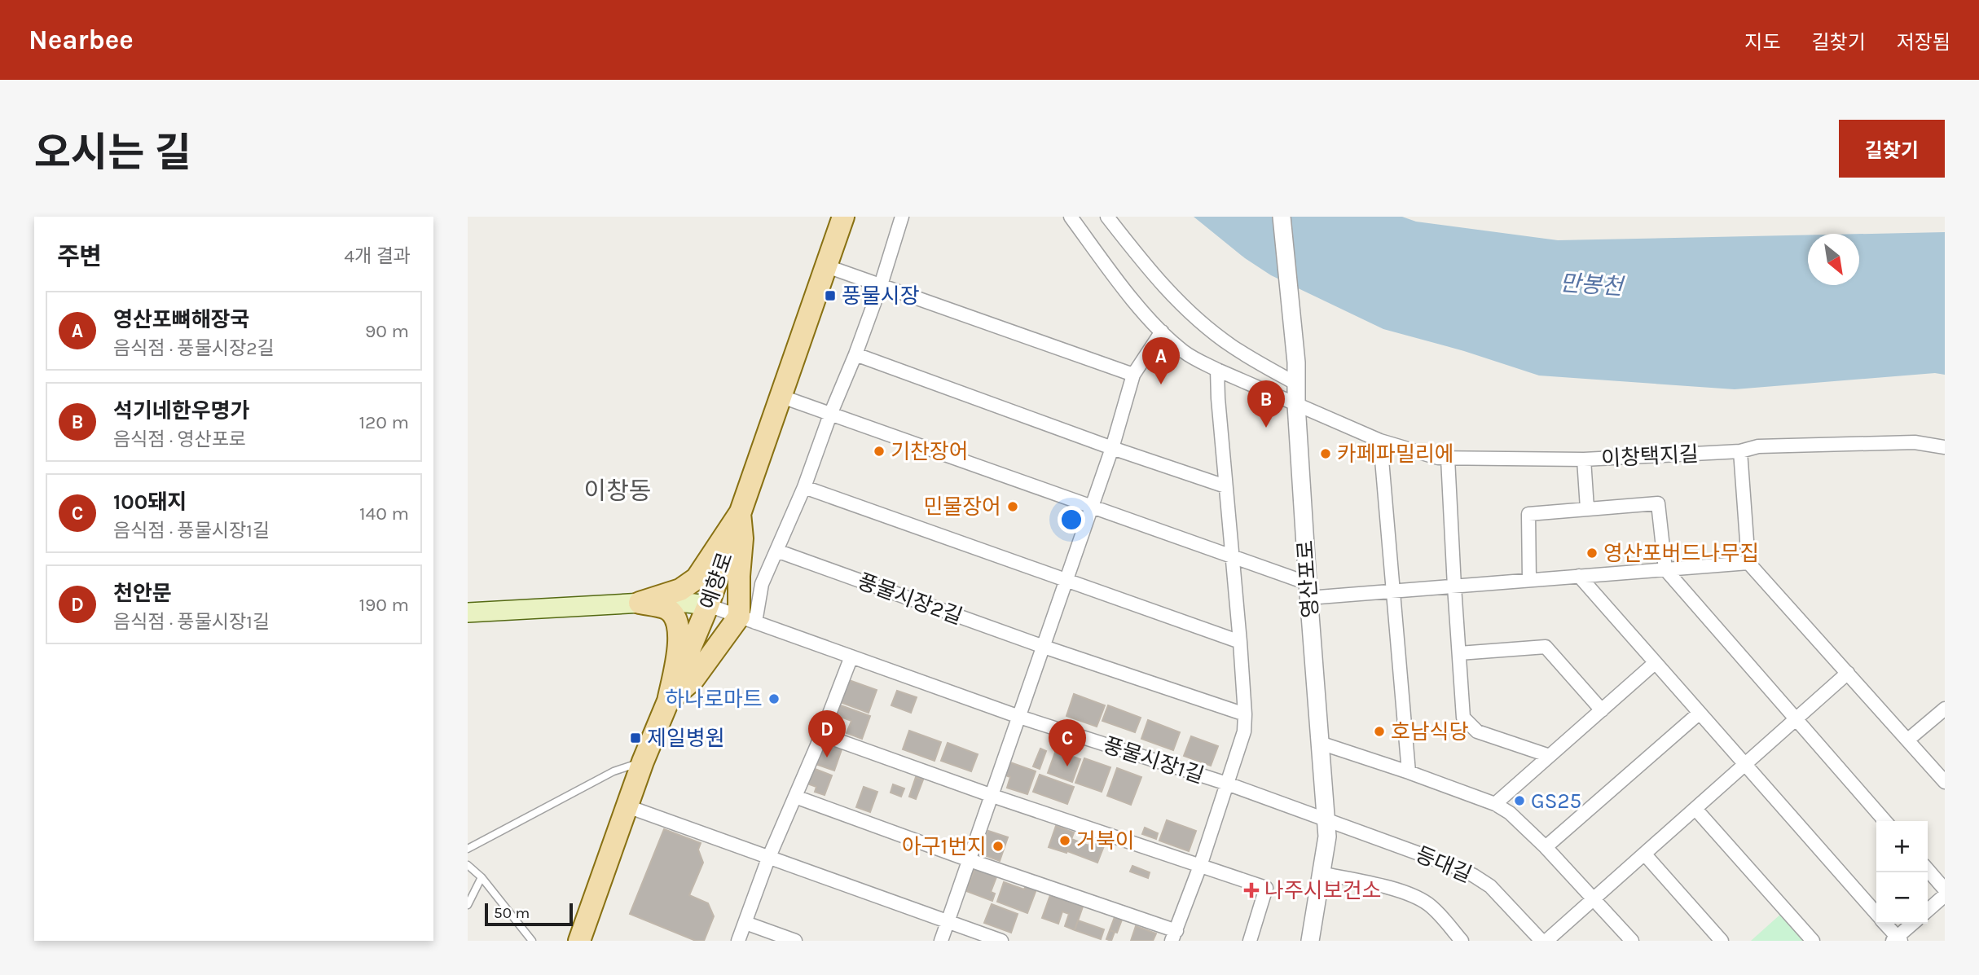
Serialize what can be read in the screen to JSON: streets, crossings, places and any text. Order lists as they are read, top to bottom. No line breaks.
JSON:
{"streets":{"main road":["예향로"],"street":["이창택지길","영산포로","풍물시장2길","풍물시장1길","등대길"]},"crossings":[["이창택지길","영산포로"],["영산포로","풍물시장1길"],["영산포로","등대길"],["예향로","풍물시장1길"],["풍물시장1길","등대길"]],"districts":["이창동"],"water":["만봉천"],"places":{"transit":["풍물시장","제일병원"],"other":["기찬장어","카페파밀리에","민물장어","영산포버드나무집","하나로마트","호남식당","GS25","거북이","아구1번지"],"health":["나주시보건소"]},"scale_bar":"50 m","north":"bottom right","page":{"header":"Nearbee","nav":["지도","길찾기","저장됨"],"title":"오시는 길","buttons":"길찾기","heading":["주변","4개 결과"],"list":[{"mark":"A","name":"영산포뼈해장국","note":"음식점 · 풍물시장2길","value":"90 m"},{"mark":"B","name":"석기네한우명가","note":"음식점 · 영산포로","value":"120 m"},{"mark":"C","name":"100돼지","note":"음식점 · 풍물시장1길","value":"140 m"},{"mark":"D","name":"천안문","note":"음식점 · 풍물시장1길","value":"190 m"}],"pins":["A","B","D","C"],"map_buttons":["+","−"],"scale":"50 m"}}
